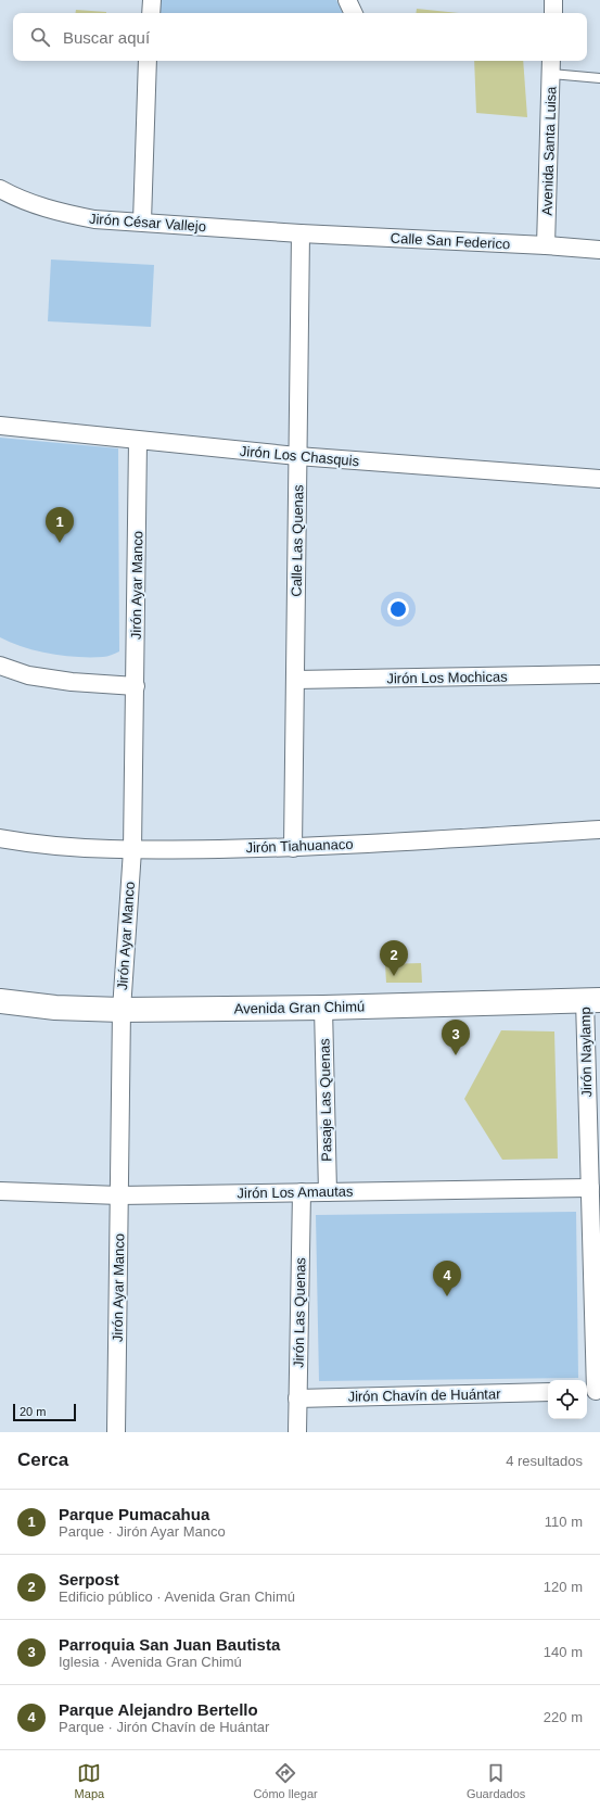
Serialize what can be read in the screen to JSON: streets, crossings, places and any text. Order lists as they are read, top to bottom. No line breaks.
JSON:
{"streets":{"street":["Avenida Santa Luisa","Jirón César Vallejo","Calle San Federico","Jirón Los Chasquis","Calle Las Quenas","Jirón Ayar Manco","Jirón Los Mochicas","Jirón Tiahuanaco","Avenida Gran Chimú","Jirón Naylamp","Pasaje Las Quenas","Jirón Los Amautas","Jirón Las Quenas","Jirón Chavín de Huántar"]},"crossings":[["Avenida Santa Luisa","Calle San Federico"],["Jirón César Vallejo","Calle San Federico"],["Jirón César Vallejo","Calle Las Quenas"],["Calle San Federico","Calle Las Quenas"],["Jirón Los Chasquis","Calle Las Quenas"],["Jirón Los Chasquis","Jirón Ayar Manco"],["Calle Las Quenas","Jirón Los Mochicas"],["Calle Las Quenas","Jirón Tiahuanaco"],["Jirón Ayar Manco","Jirón Tiahuanaco"],["Jirón Ayar Manco","Avenida Gran Chimú"],["Jirón Ayar Manco","Jirón Los Amautas"],["Avenida Gran Chimú","Jirón Naylamp"],["Avenida Gran Chimú","Pasaje Las Quenas"],["Jirón Naylamp","Jirón Los Amautas"],["Pasaje Las Quenas","Jirón Los Amautas"],["Jirón Los Amautas","Jirón Las Quenas"],["Jirón Las Quenas","Jirón Chavín de Huántar"]],"scale_bar":"20 m","page":{"search":"Buscar aquí","pins":["1","2","3","4"],"scale":"20 m","heading":["Cerca","4 resultados"],"list":[{"mark":"1","name":"Parque Pumacahua","note":"Parque · Jirón Ayar Manco","value":"110 m"},{"mark":"2","name":"Serpost","note":"Edificio público · Avenida Gran Chimú","value":"120 m"},{"mark":"3","name":"Parroquia San Juan Bautista","note":"Iglesia · Avenida Gran Chimú","value":"140 m"},{"mark":"4","name":"Parque Alejandro Bertello","note":"Parque · Jirón Chavín de Huántar","value":"220 m"}],"nav":["Mapa","Cómo llegar","Guardados"]}}
